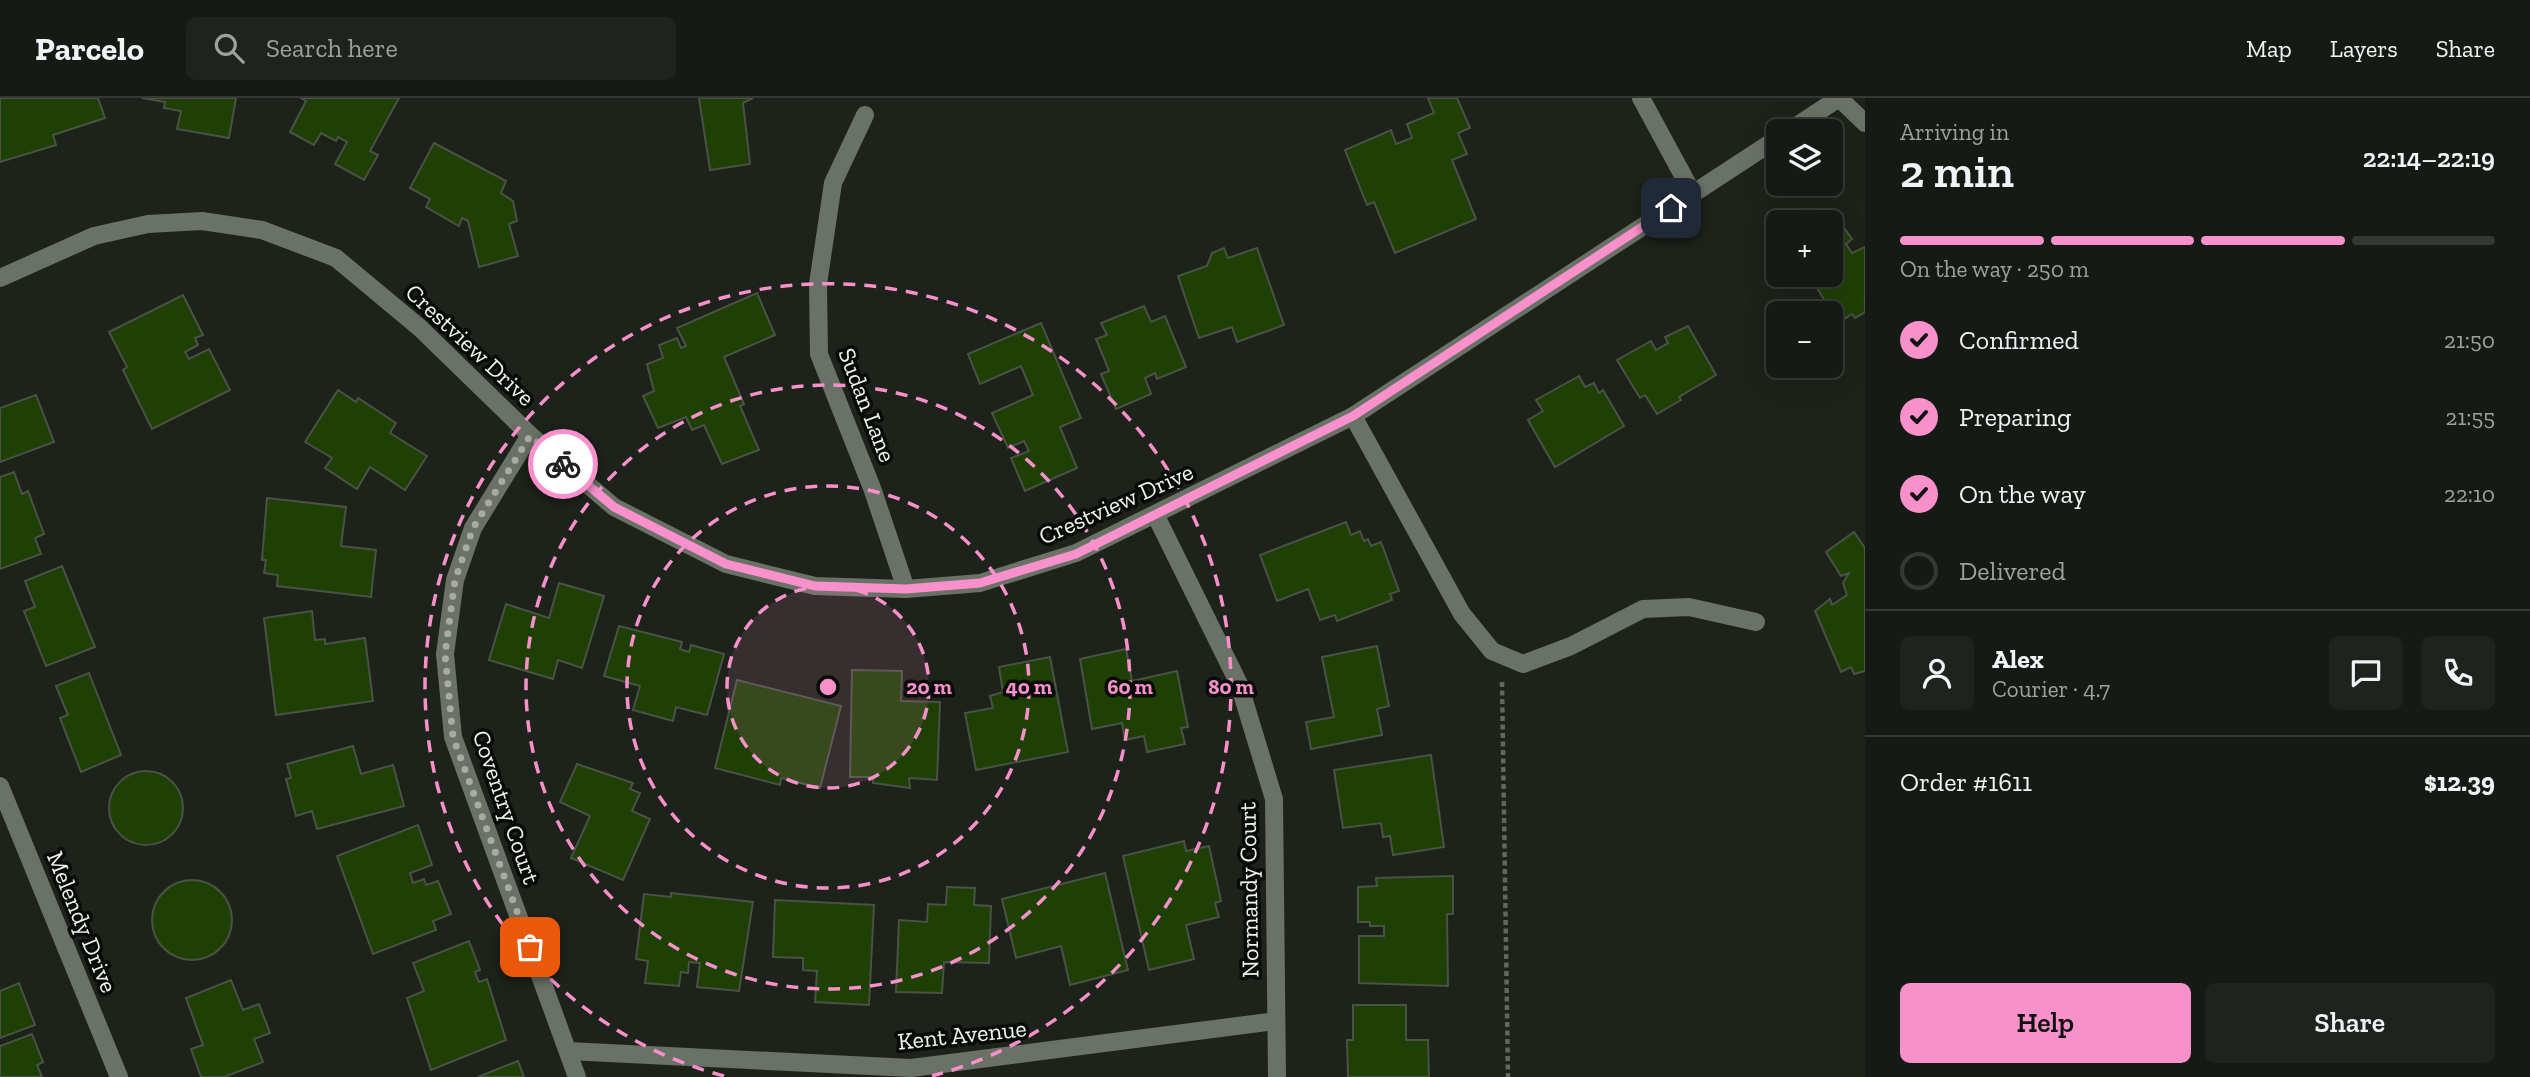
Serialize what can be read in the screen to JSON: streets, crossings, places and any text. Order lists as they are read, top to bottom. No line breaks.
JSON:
{"streets":{"street":["Crestview Drive","Sudan Lane","Coventry Court","Normandy Court","Melendy Drive","Kent Avenue"]},"crossings":[["Crestview Drive","Sudan Lane"],["Crestview Drive","Coventry Court"],["Crestview Drive","Normandy Court"],["Coventry Court","Kent Avenue"],["Normandy Court","Kent Avenue"]],"page":{"header":"Parcelo","search":"Search here","nav":["Map","Layers","Share"],"heading":["2 min","Arriving in","22:14–22:19"],"panel":["Alex","Courier · 4.7","Order #1611","$12.39"],"map_buttons":["+","−"],"bar":"On the way · 250 m","list":[["Confirmed","21:50"],["Preparing","21:55"],["On the way","22:10"],"Delivered"],"buttons":["Help","Share"]},"rings":["20 m","40 m","60 m","80 m"]}
